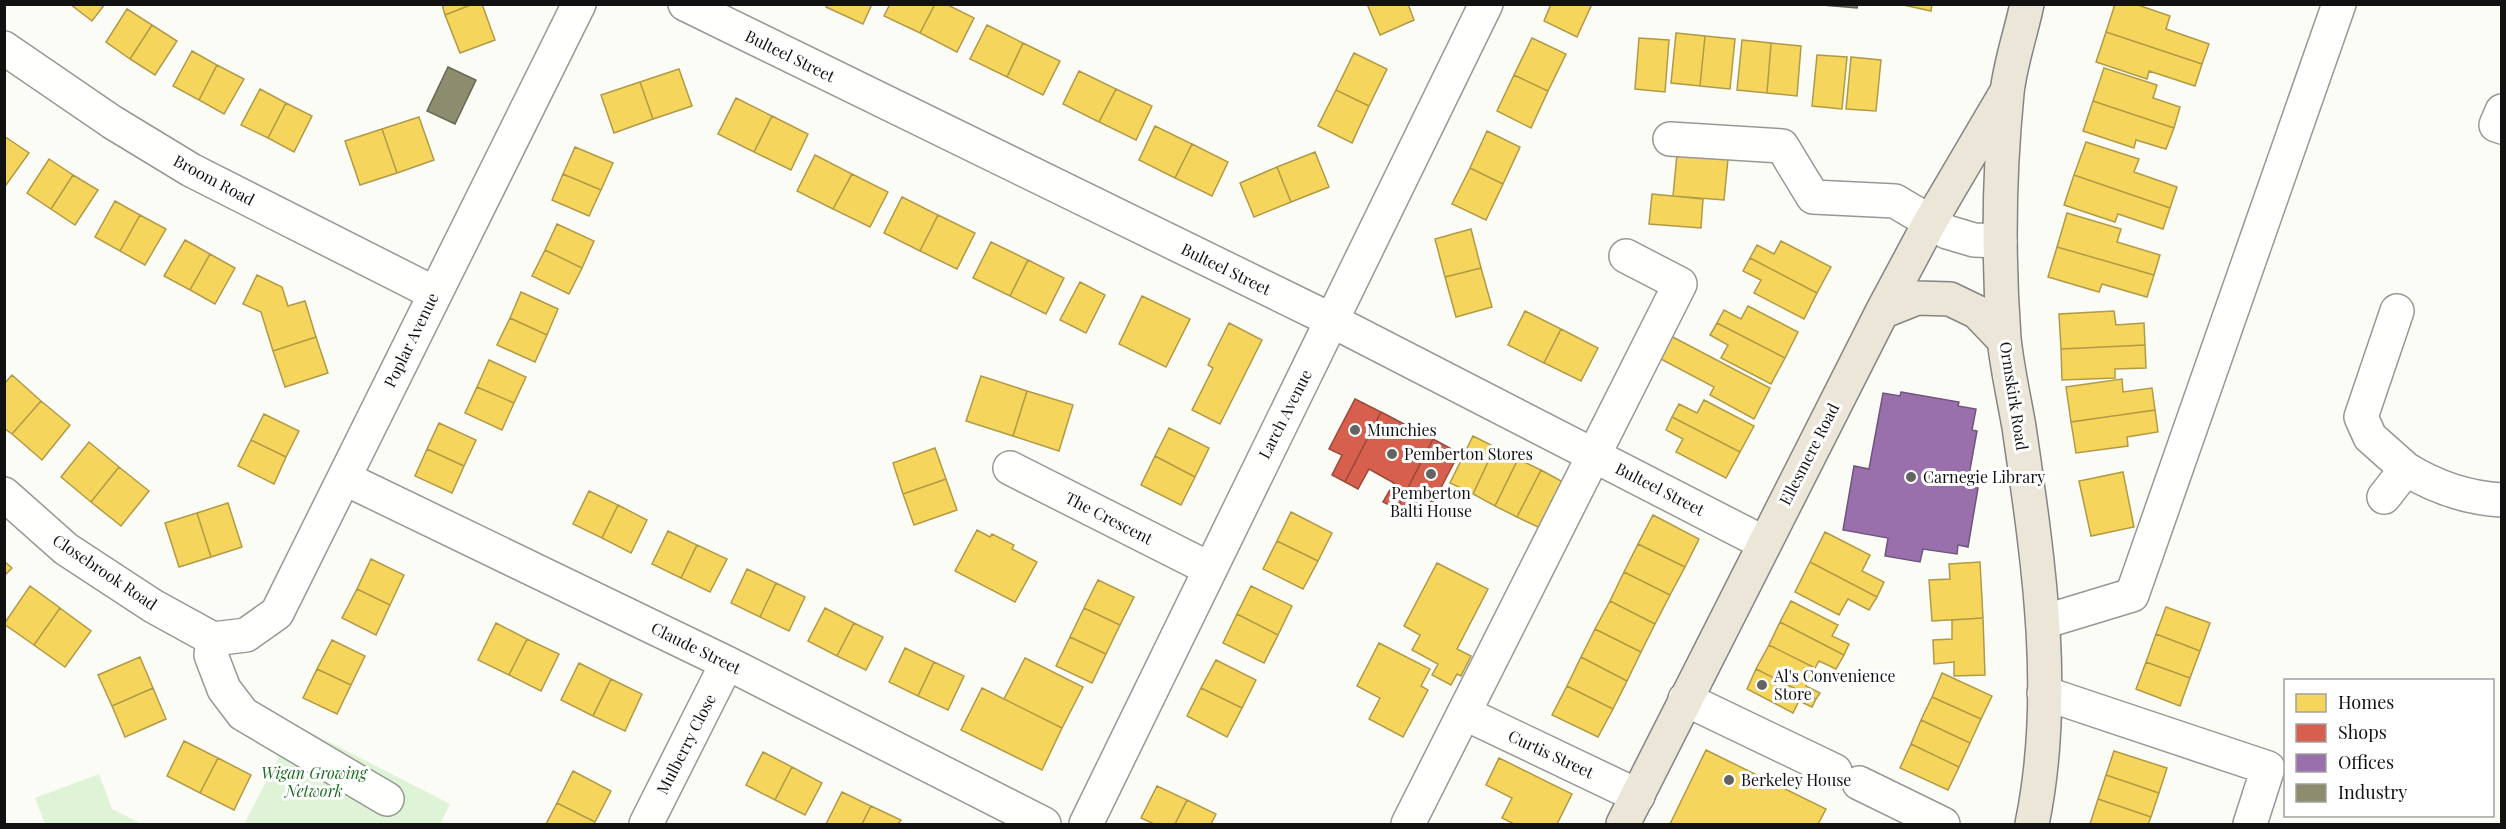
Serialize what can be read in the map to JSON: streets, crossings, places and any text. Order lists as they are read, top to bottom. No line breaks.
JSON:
{"streets":{"highway":["Ormskirk Road","Ellesmere Road"],"street":["Bulteel Street","Broom Road","Poplar Avenue","Larch Avenue","The Crescent","Closebrook Road","Claude Street","Mulberry Close","Curtis Street"]},"crossings":[["Bulteel Street","Larch Avenue"],["Bulteel Street","Ellesmere Road"],["Broom Road","Poplar Avenue"],["Poplar Avenue","Closebrook Road"],["Poplar Avenue","Claude Street"],["Ormskirk Road","Ellesmere Road"],["Larch Avenue","The Crescent"],["Ellesmere Road","Curtis Street"],["Claude Street","Mulberry Close"]],"parks":["Wigan Growing Network"],"places":["Munchies","Pemberton Stores","Pemberton Balti House","Carnegie Library","Al's Convenience Store","Berkeley House"],"legend":["Homes","Shops","Offices","Industry"]}
